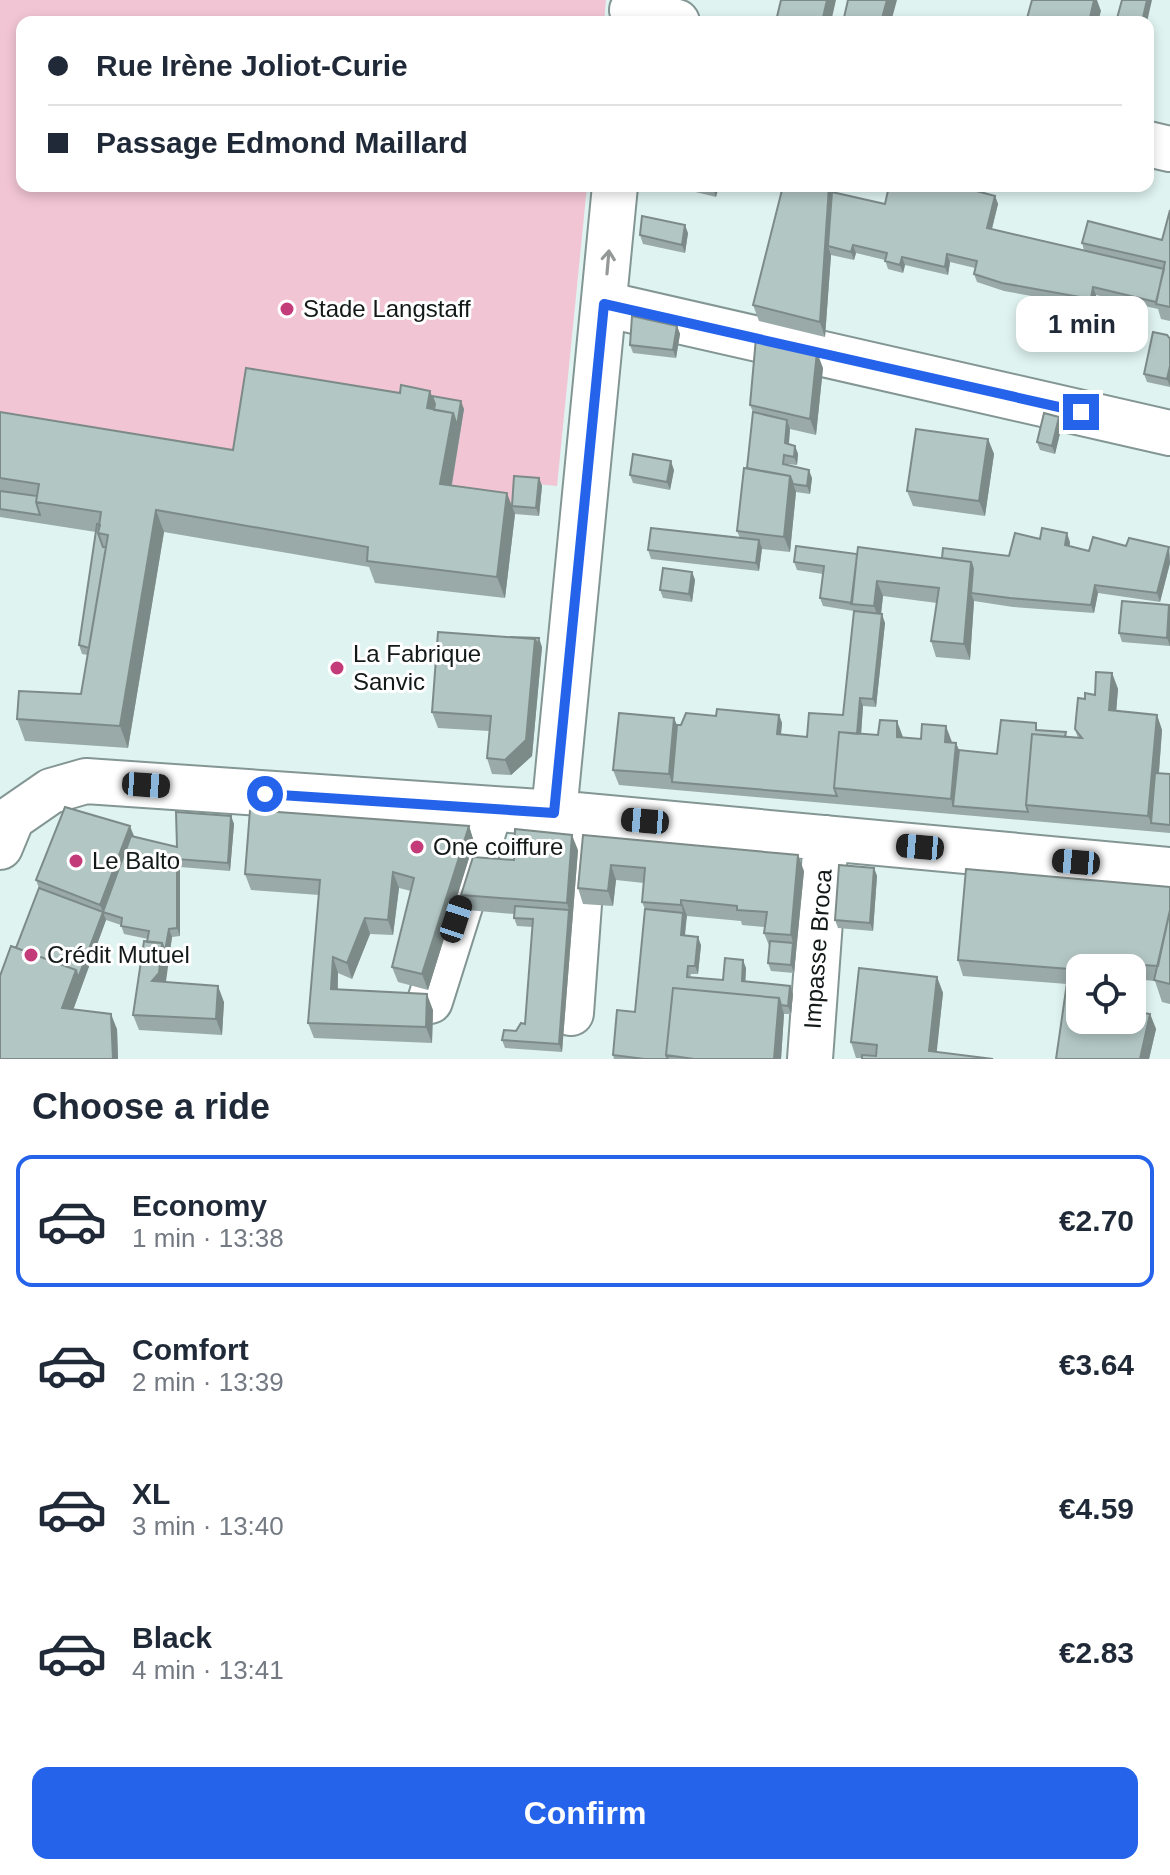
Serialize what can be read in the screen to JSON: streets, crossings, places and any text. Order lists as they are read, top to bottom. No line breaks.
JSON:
{"streets":{"street":["Impasse Broca"]},"places":["Stade Langstaff","La Fabrique Sanvic","One coiffure","Le Balto","Crédit Mutuel"],"page":{"banner":["Rue Irène Joliot-Curie","Passage Edmond Maillard"],"bubble":"1 min","heading":"Choose a ride","list":[{"name":"Economy","note":"1 min · 13:38","value":"€2.70"},{"name":"Comfort","note":"2 min · 13:39","value":"€3.64"},{"name":"XL","note":"3 min · 13:40","value":"€4.59"},{"name":"Black","note":"4 min · 13:41","value":"€2.83"}],"buttons":"Confirm"}}
